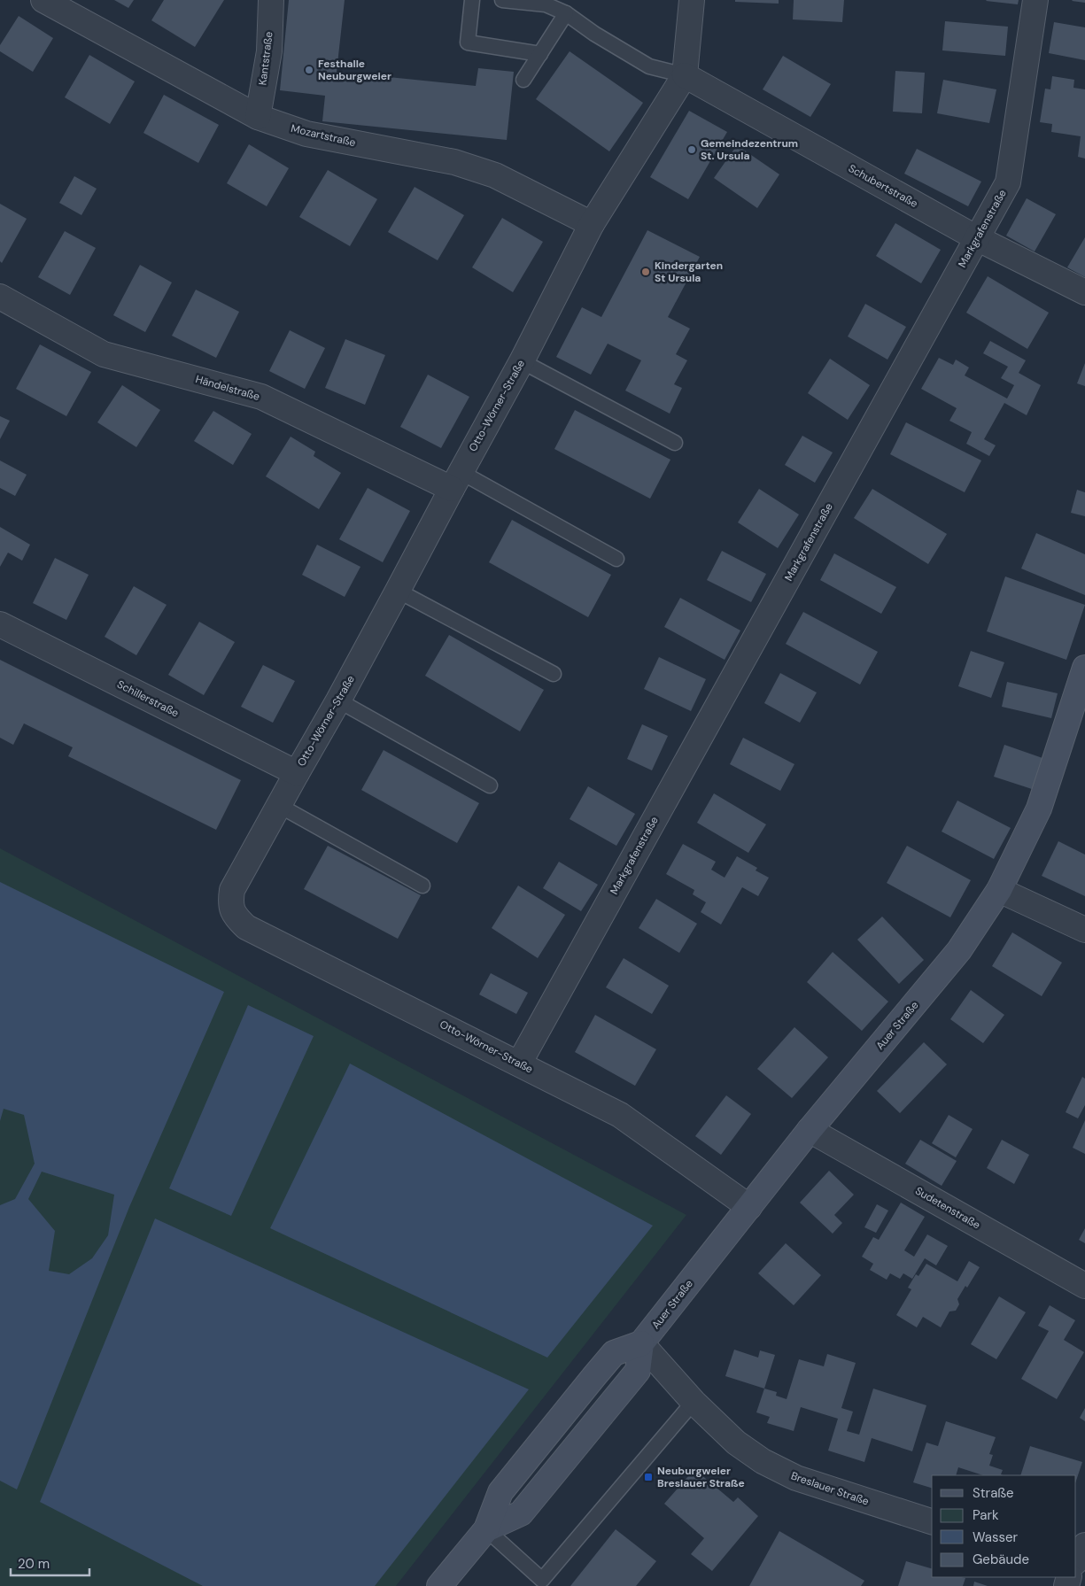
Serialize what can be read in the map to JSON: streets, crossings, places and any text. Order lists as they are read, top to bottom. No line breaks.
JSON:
{"streets":{"main road":["Auer Straße"],"street":["Kantstraße","Mozartstraße","Schubertstraße","Markgrafenstraße","Händelstraße","Otto-Wörner-Straße","Schillerstraße","Sudetenstraße","Breslauer Straße"]},"crossings":[["Kantstraße","Mozartstraße"],["Mozartstraße","Otto-Wörner-Straße"],["Schubertstraße","Markgrafenstraße"],["Schubertstraße","Otto-Wörner-Straße"],["Markgrafenstraße","Otto-Wörner-Straße"],["Händelstraße","Otto-Wörner-Straße"],["Otto-Wörner-Straße","Schillerstraße"],["Otto-Wörner-Straße","Auer Straße"],["Auer Straße","Sudetenstraße"],["Auer Straße","Breslauer Straße"]],"places":{"other":["Festhalle Neuburgweier","Gemeindezentrum St. Ursula","Kindergarten St Ursula"],"transit":["Neuburgweier Breslauer Straße"]},"legend":["Straße","Park","Wasser","Gebäude"],"scale_bar":"20 m"}
